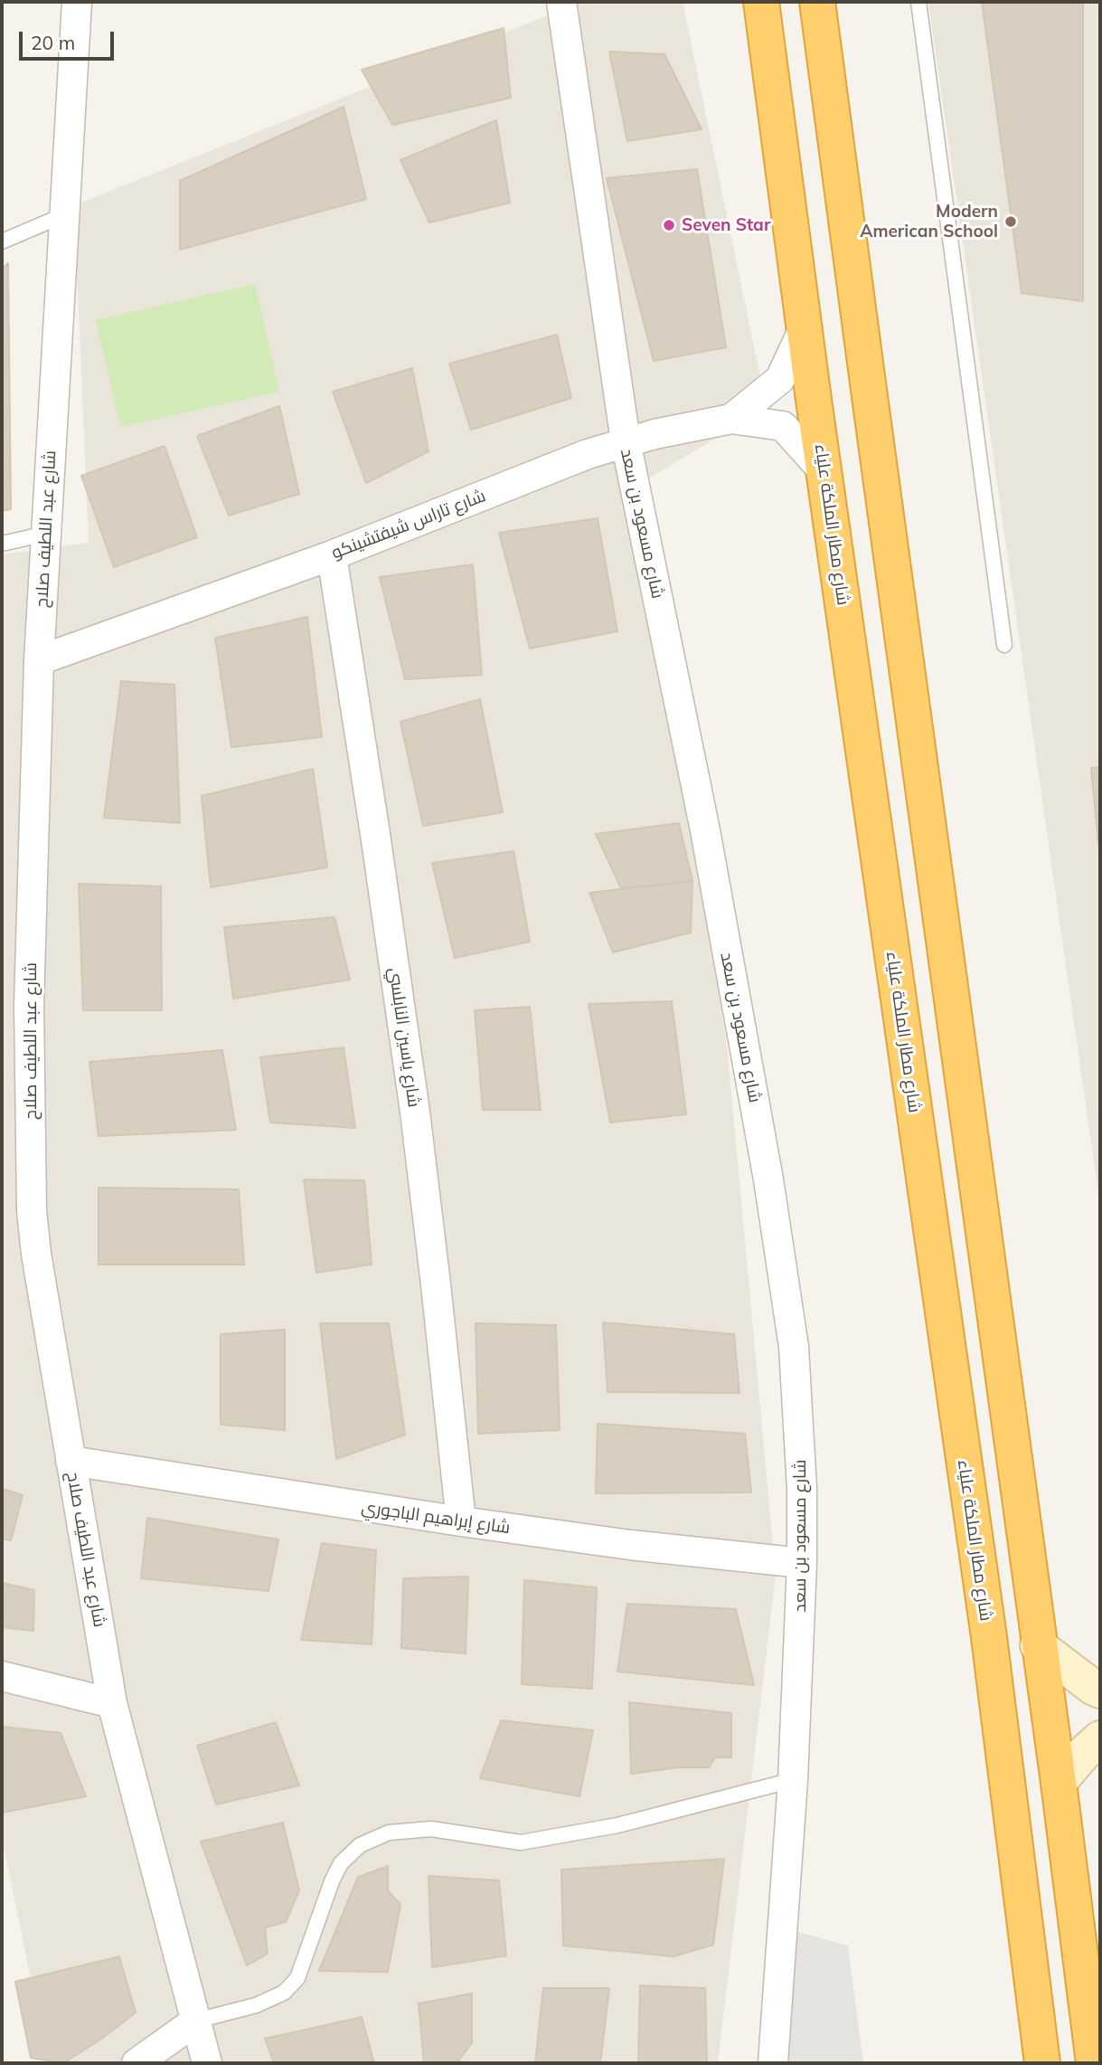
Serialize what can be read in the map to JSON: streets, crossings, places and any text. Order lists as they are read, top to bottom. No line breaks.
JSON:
{"streets":{"highway":["شارع مطار الملكة علياء"],"street":["شارع مسعود بن سعد","شارع تاراس شيفتشينكو","شارع عبد اللطيف صلاح","شارع ياسين النابلسي","شارع إبراهيم الباجوري"]},"crossings":[["شارع مسعود بن سعد","شارع تاراس شيفتشينكو"],["شارع مسعود بن سعد","شارع إبراهيم الباجوري"],["شارع تاراس شيفتشينكو","شارع مطار الملكة علياء"],["شارع تاراس شيفتشينكو","شارع عبد اللطيف صلاح"],["شارع تاراس شيفتشينكو","شارع ياسين النابلسي"],["شارع عبد اللطيف صلاح","شارع إبراهيم الباجوري"],["شارع ياسين النابلسي","شارع إبراهيم الباجوري"]],"places":["Modern American School","Seven Star"],"scale_bar":"20 m"}
